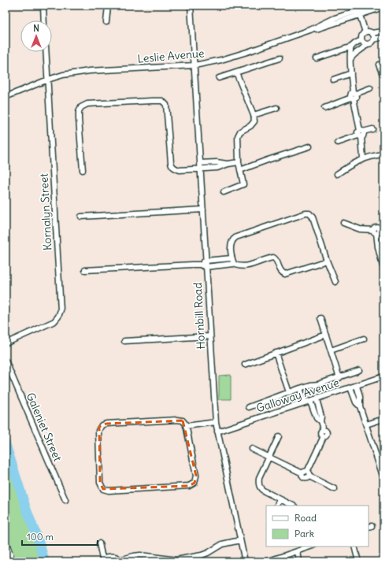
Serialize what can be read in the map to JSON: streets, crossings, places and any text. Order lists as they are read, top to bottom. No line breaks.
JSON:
{"streets":{"street":["Leslie Avenue","Kornalyn Street","Hornbill Road","Galloway Avenue","Galeniet Street"]},"crossings":[["Leslie Avenue","Kornalyn Street"],["Leslie Avenue","Hornbill Road"],["Hornbill Road","Galloway Avenue"]],"legend":["Road","Park"],"scale_bar":"100 m","north":"top"}
